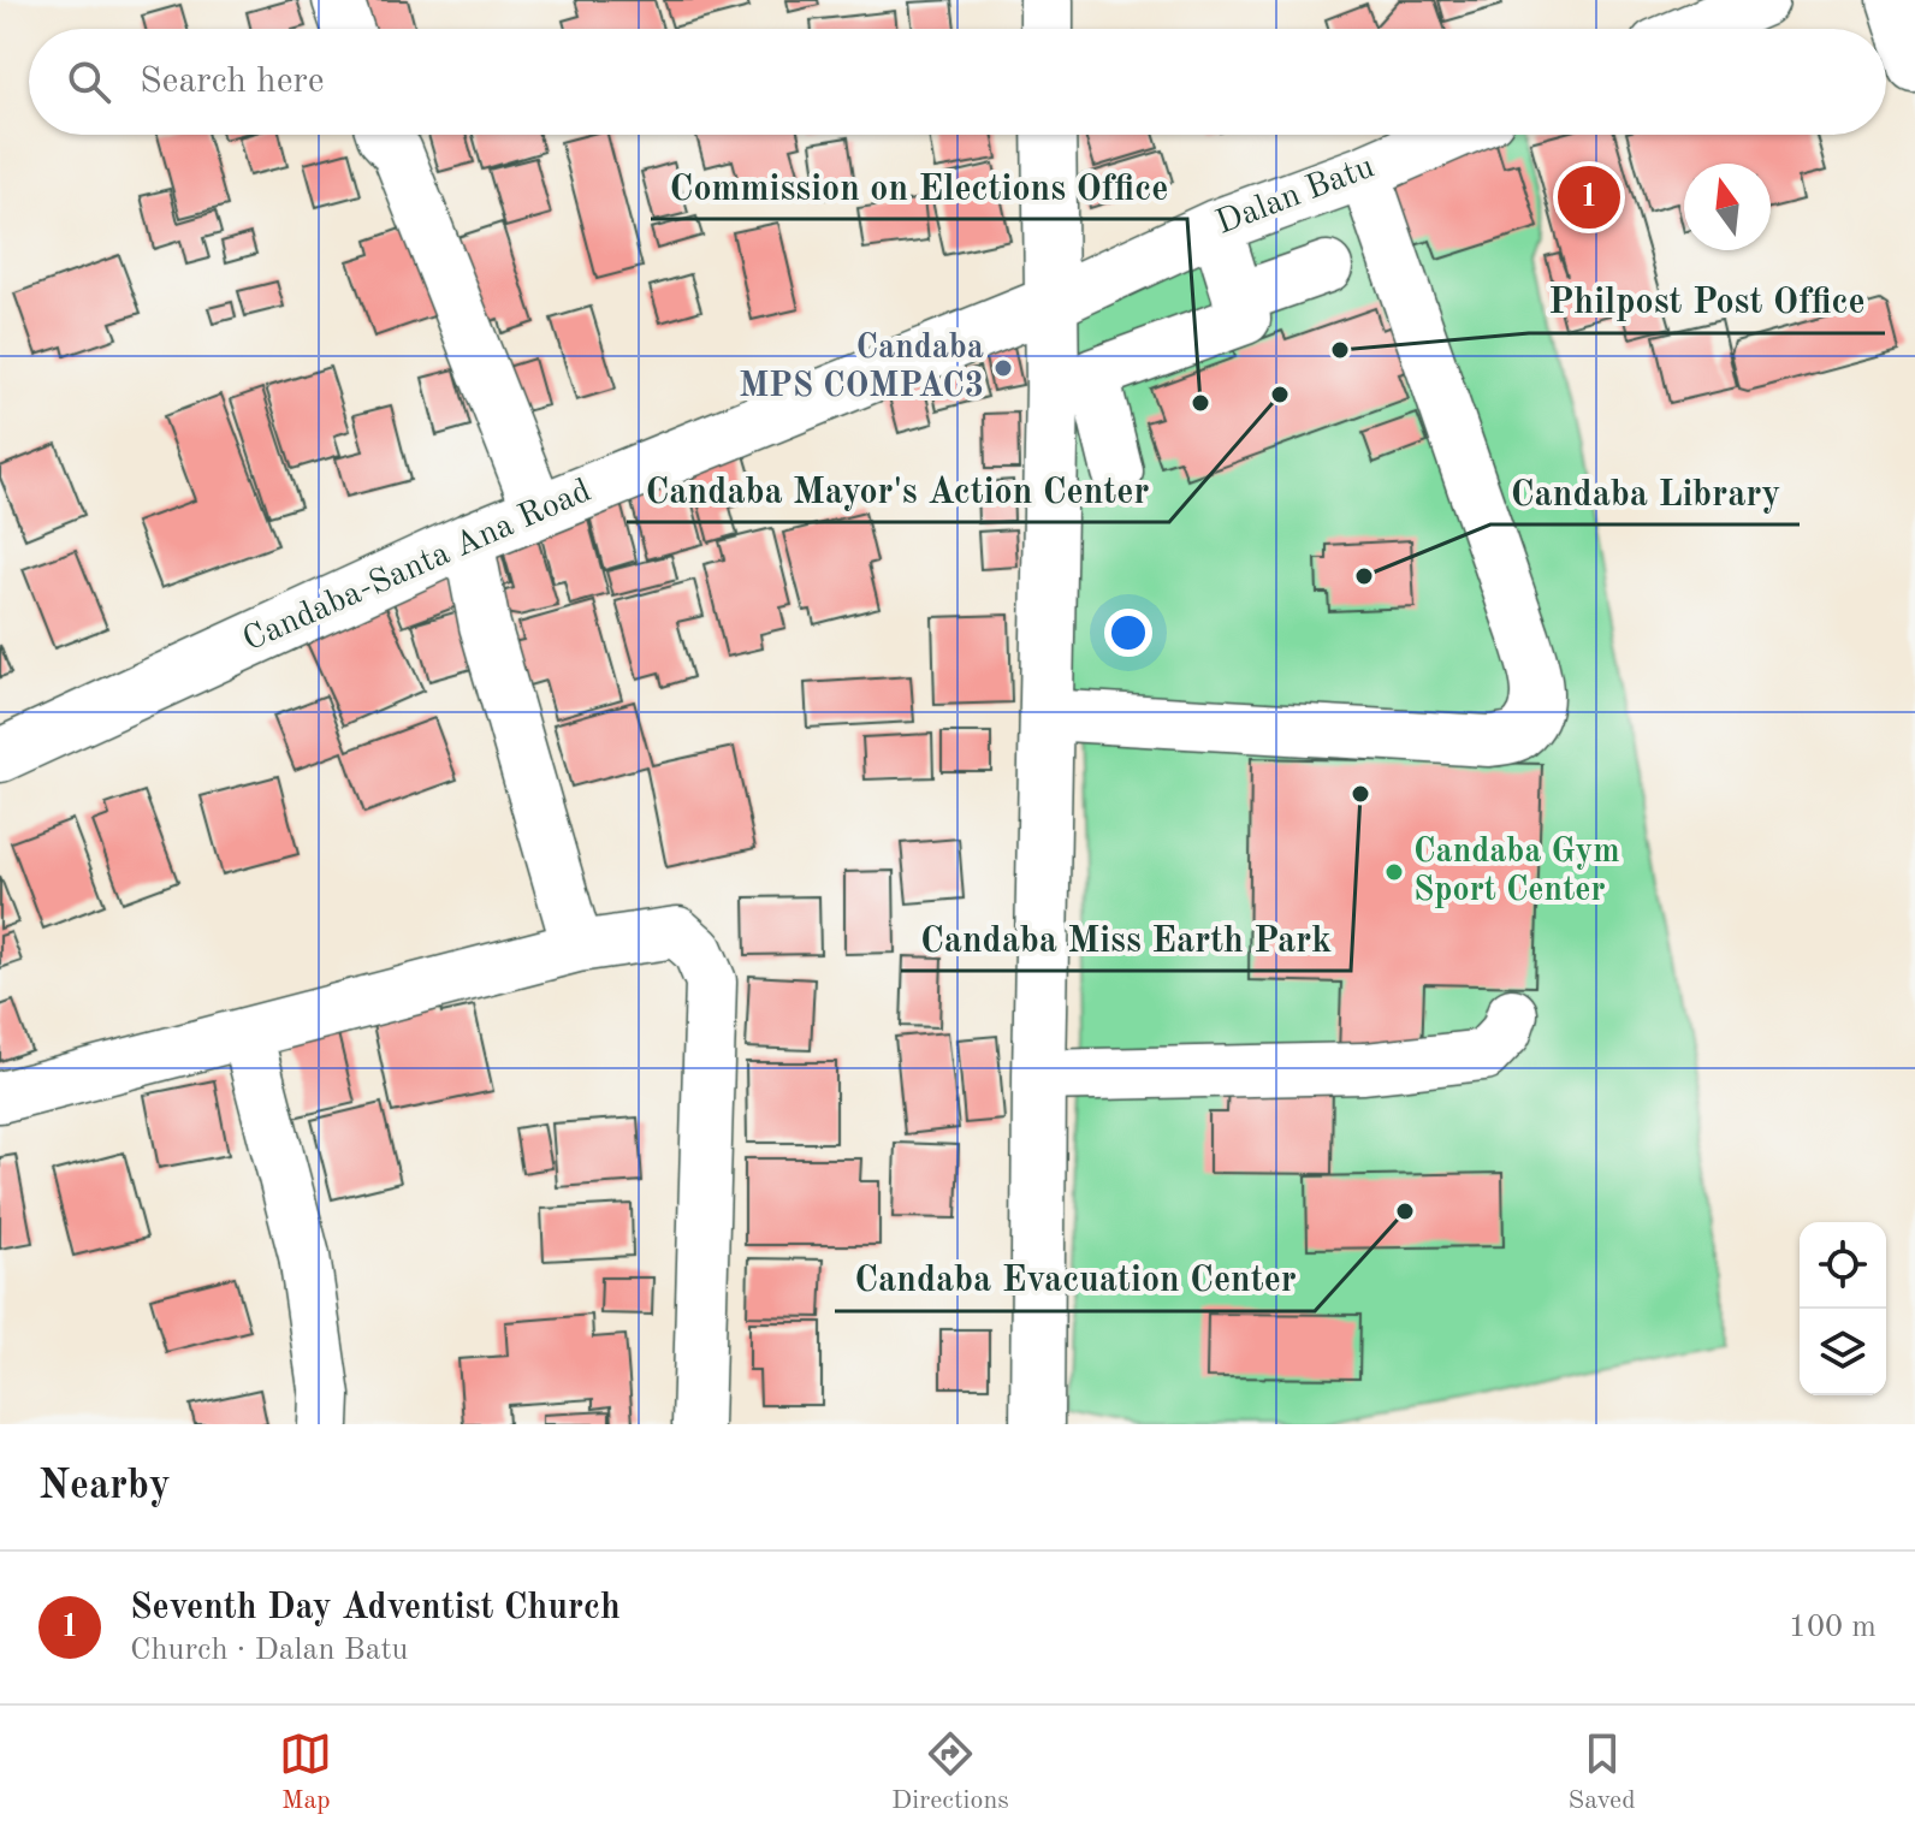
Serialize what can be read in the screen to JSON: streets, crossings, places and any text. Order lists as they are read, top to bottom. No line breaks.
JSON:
{"streets":{"main road":["Dalan Batu","Candaba-Santa Ana Road"]},"crossings":[["Dalan Batu","Candaba-Santa Ana Road"]],"places":["Philpost Post Office","Candaba MPS COMPAC3","Candaba Mayor's Action Center","Commission on Elections Office","Candaba Library","Candaba Miss Earth Park","Candaba Gym Sport Center","Candaba Evacuation Center"],"north":"top","page":{"search":"Search here","pins":"1","heading":"Nearby","list":[{"mark":"1","name":"Seventh Day Adventist Church","note":"Church · Dalan Batu","value":"100 m"}],"nav":["Map","Directions","Saved"]}}
